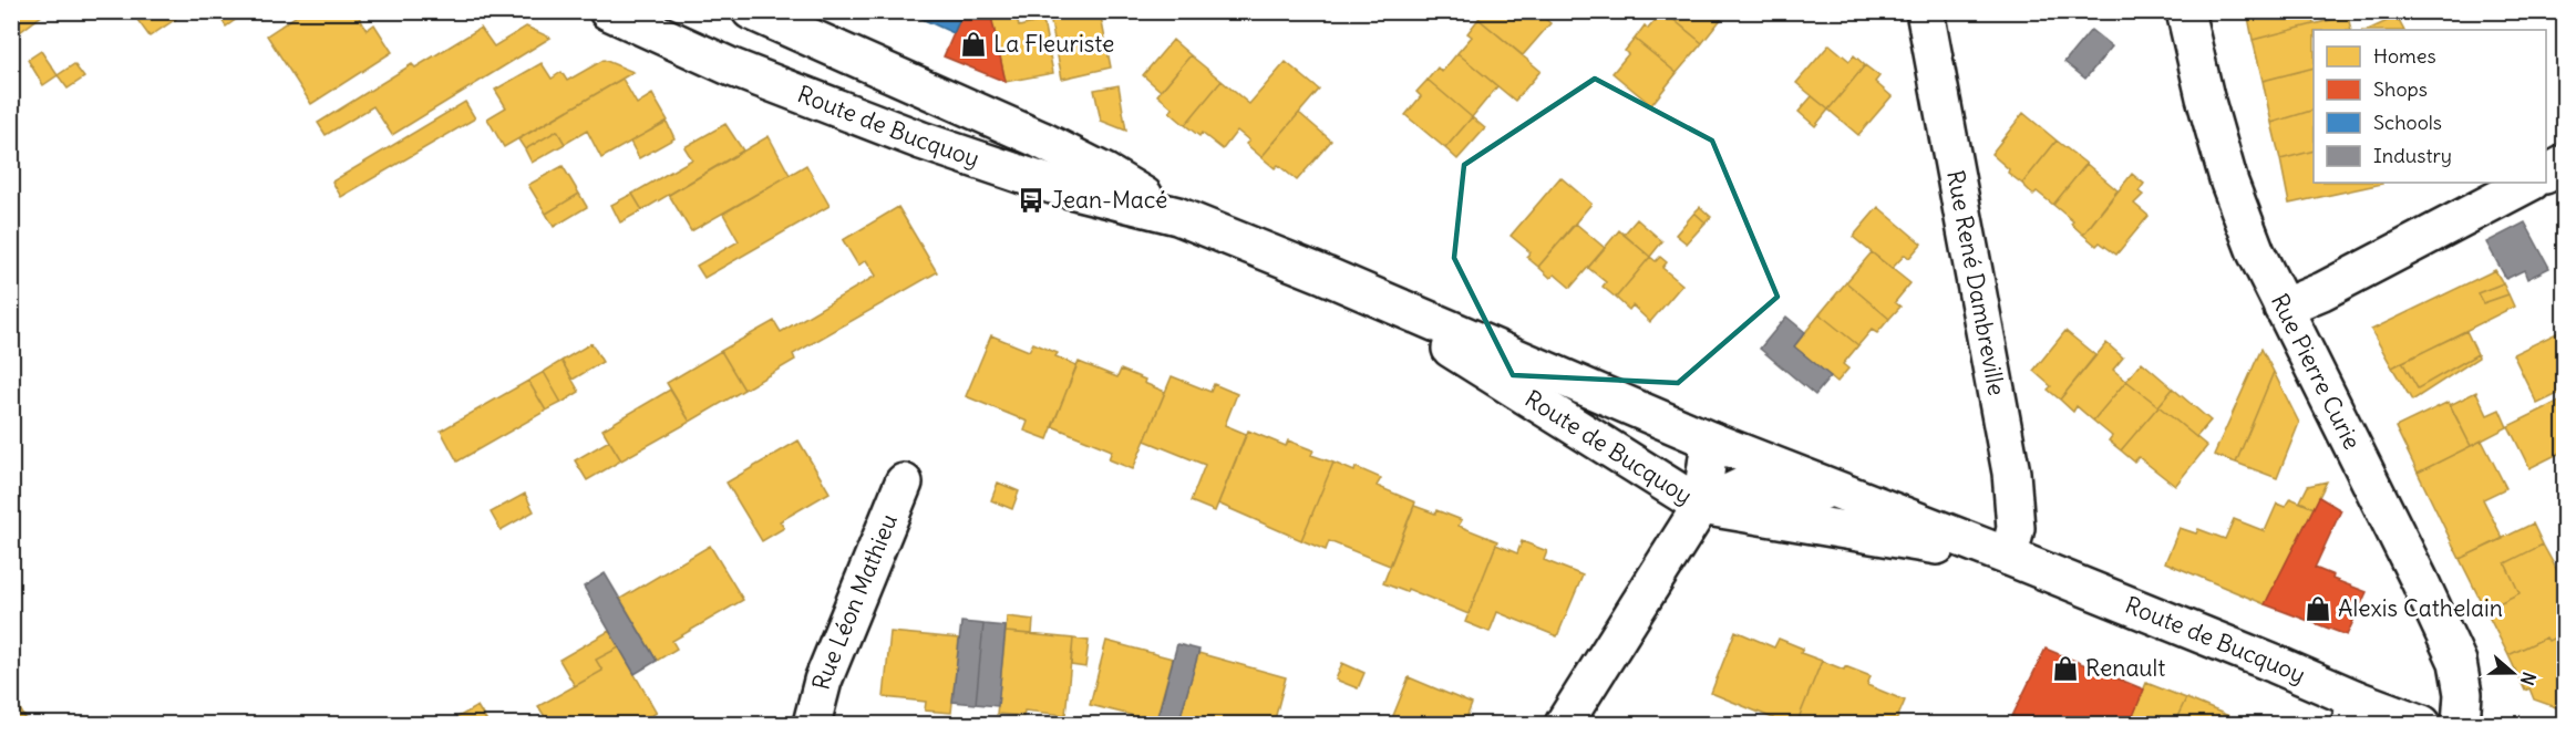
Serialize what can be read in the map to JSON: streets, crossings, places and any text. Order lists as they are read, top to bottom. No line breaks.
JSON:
{"streets":{"main road":["Route de Bucquoy","Rue René Dambreville","Rue Pierre Curie","Rue Léon Mathieu"]},"crossings":[["Route de Bucquoy","Rue René Dambreville"]],"places":{"shop":["La Fleuriste","Alexis Cathelain","Renault"],"bus stop":["Jean-Macé"]},"legend":["Homes","Shops","Schools","Industry"],"north":"right"}
